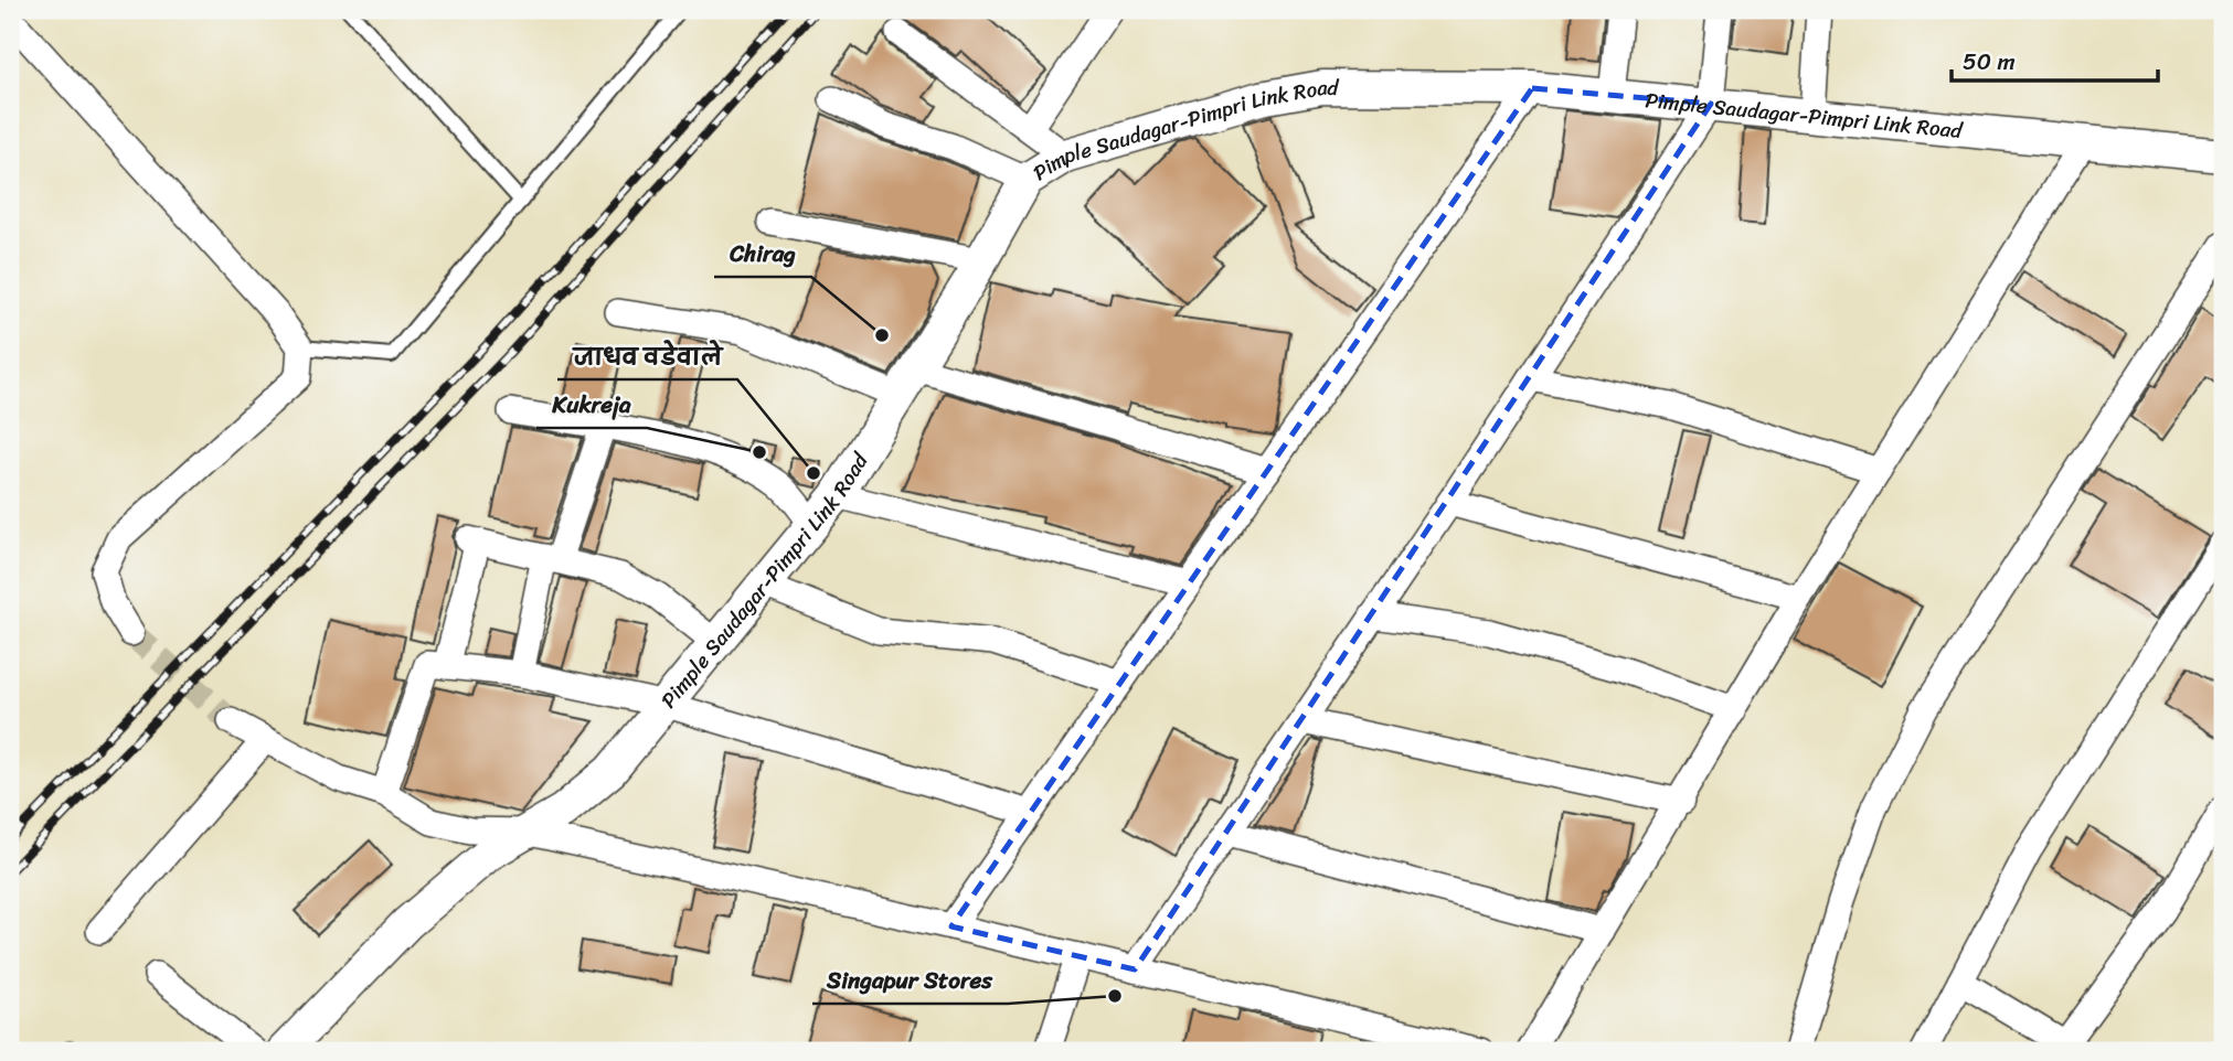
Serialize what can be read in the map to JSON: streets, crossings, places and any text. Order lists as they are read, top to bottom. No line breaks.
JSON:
{"streets":{"street":["Pimple Saudagar-Pimpri Link Road"]},"places":["Chirag","Kukreja","जाधव वडेवाले","Singapur Stores"],"scale_bar":"50 m"}
